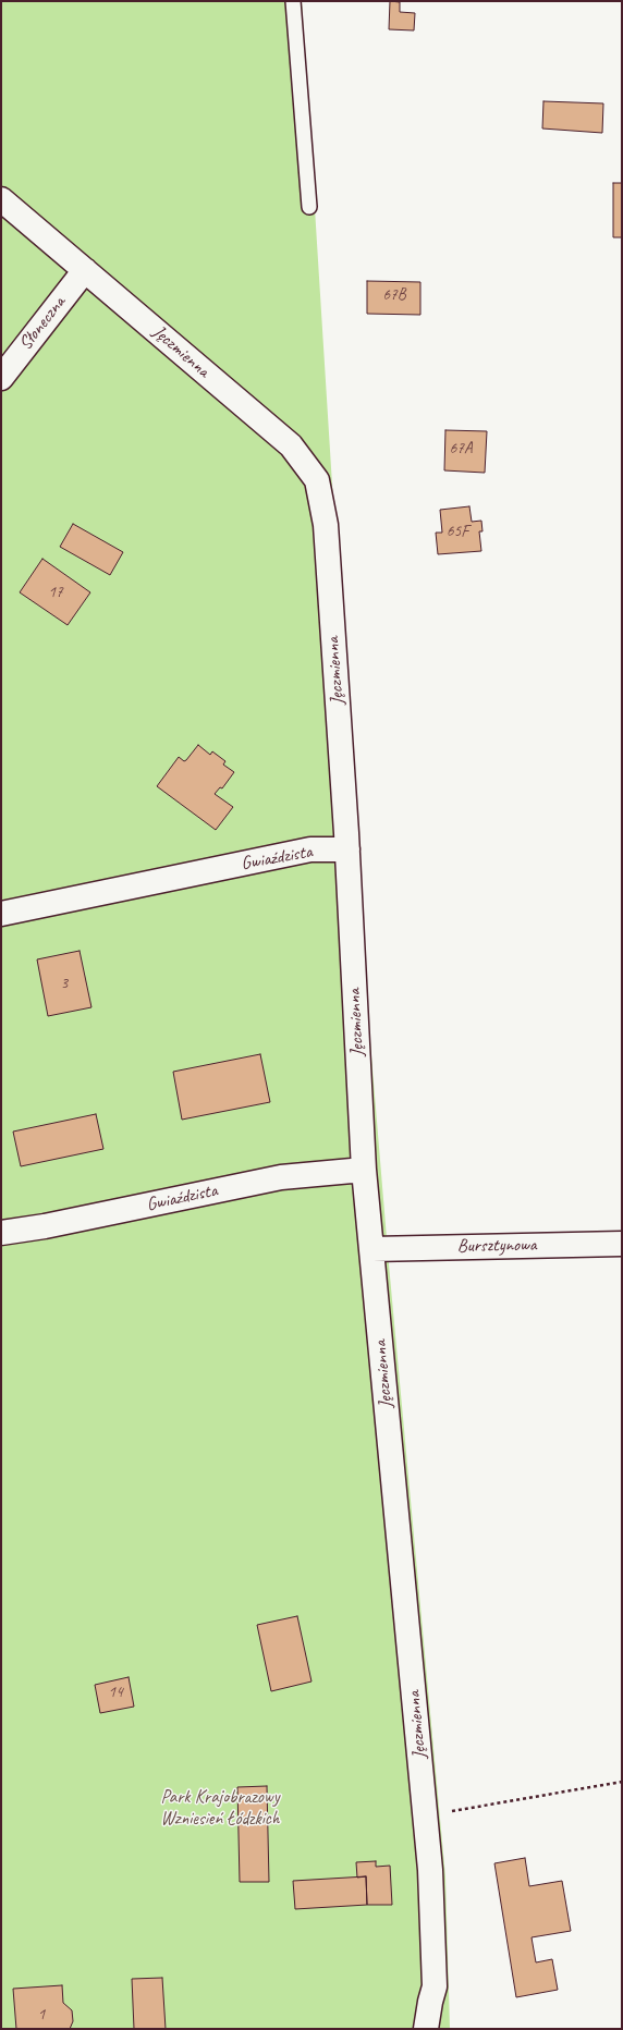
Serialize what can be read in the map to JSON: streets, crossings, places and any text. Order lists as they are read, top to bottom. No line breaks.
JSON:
{"streets":{"street":["Słoneczna","Jęczmienna","Gwiaździsta","Bursztynowa"]},"crossings":[["Słoneczna","Jęczmienna"],["Jęczmienna","Gwiaździsta"],["Jęczmienna","Bursztynowa"]],"parks":["Park Krajobrazowy Wzniesień Łódzkich"],"house_numbers":["67B","67A","65F","17","3","14","1"]}
